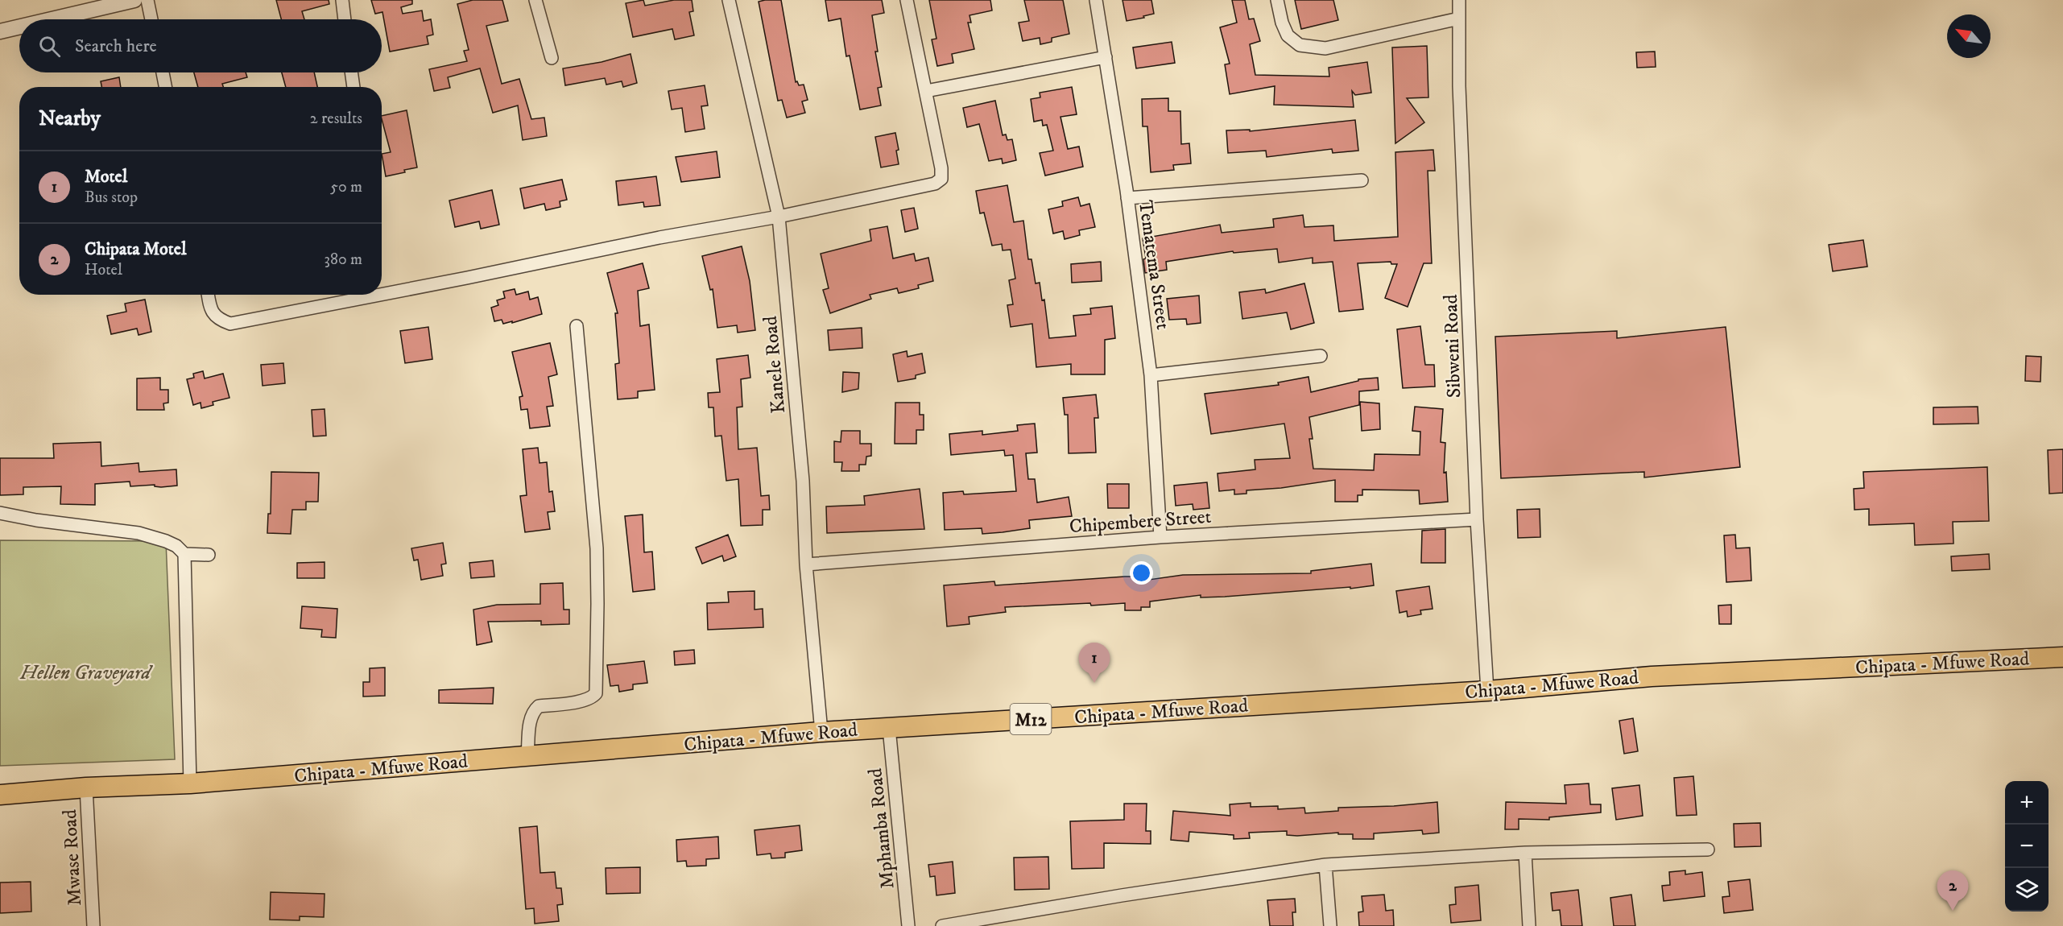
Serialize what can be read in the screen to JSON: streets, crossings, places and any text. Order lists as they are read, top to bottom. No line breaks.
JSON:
{"streets":{"main road":["Chipata - Mfuwe Road","M12"],"street":["Tematema Street","Sibweni Road","Kanele Road","Chipembere Street","Mphamba Road","Mwase Road"]},"crossings":[["Tematema Street","Chipembere Street"],["Sibweni Road","Chipembere Street"],["Sibweni Road","Chipata - Mfuwe Road"],["Kanele Road","Chipembere Street"],["Kanele Road","Chipata - Mfuwe Road"],["Chipata - Mfuwe Road","Mphamba Road"],["Chipata - Mfuwe Road","Mwase Road"]],"parks":["Hellen Graveyard"],"north":"top left","page":{"search":"Search here","heading":["Nearby","2 results"],"list":[{"mark":"1","name":"Motel","note":"Bus stop","value":"50 m"},{"mark":"2","name":"Chipata Motel","note":"Hotel","value":"380 m"}],"pins":["1","2"],"map_buttons":["+","−"]}}
